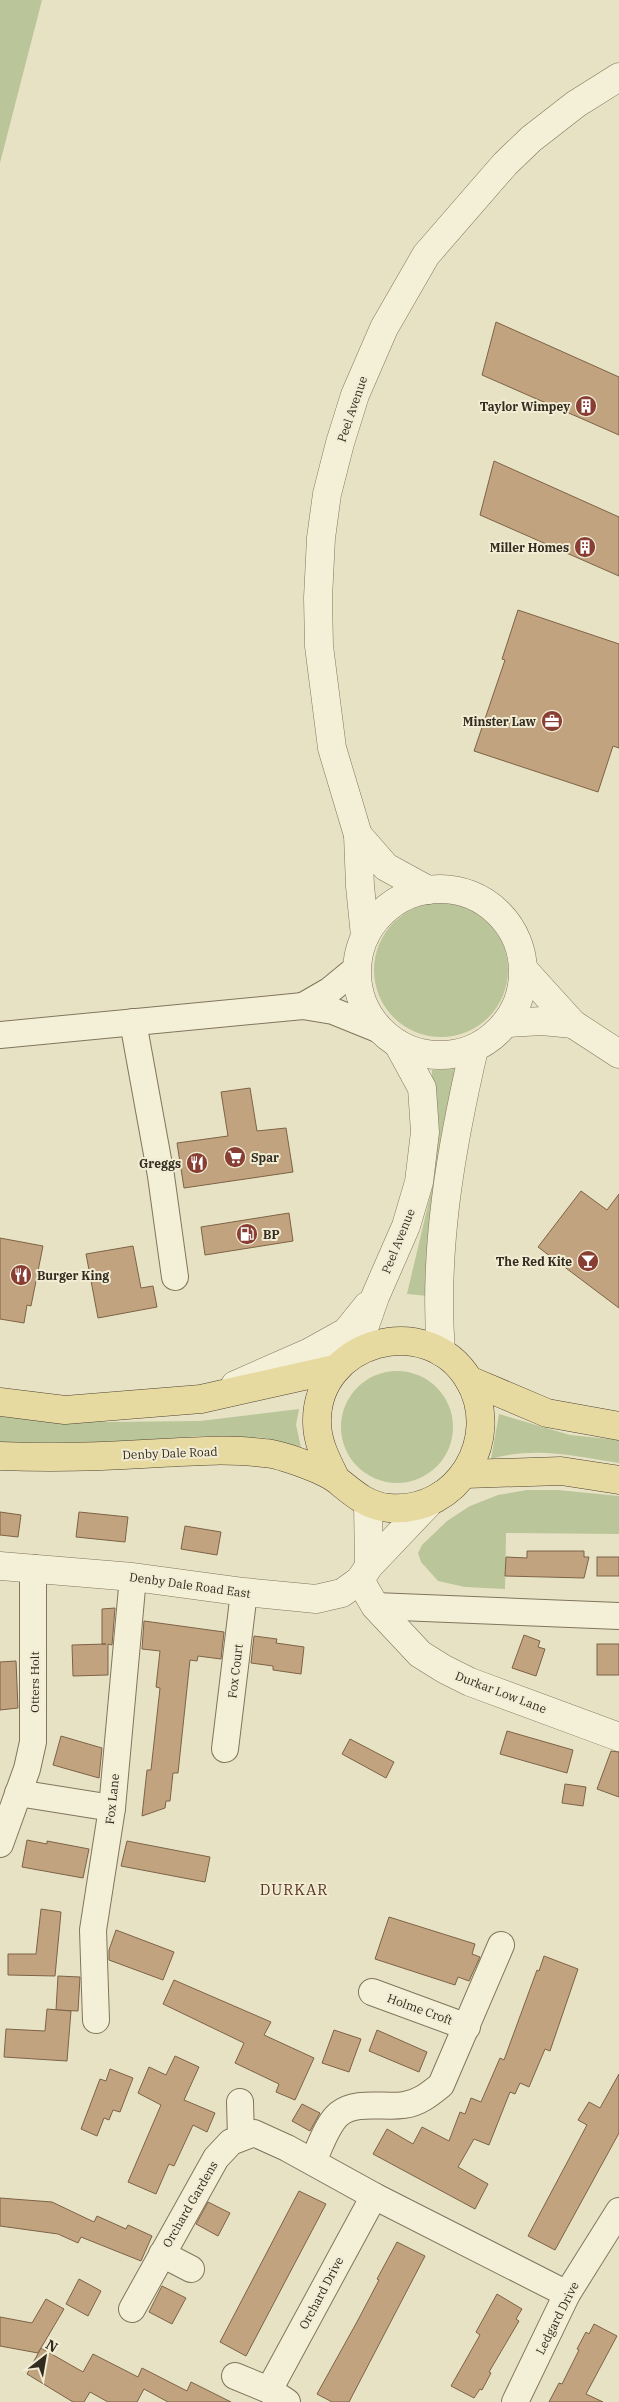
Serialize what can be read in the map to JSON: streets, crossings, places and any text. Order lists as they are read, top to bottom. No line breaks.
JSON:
{"streets":{"main road":["Denby Dale Road"],"street":["Peel Avenue","Denby Dale Road East","Fox Court","Otters Holt","Durkar Low Lane","Fox Lane","Holme Croft","Orchard Gardens","Orchard Drive","Ledgard Drive"]},"crossings":[["Peel Avenue","Denby Dale Road"],["Peel Avenue","Denby Dale Road East"],["Denby Dale Road","Denby Dale Road East"],["Denby Dale Road East","Fox Court"],["Denby Dale Road East","Otters Holt"],["Denby Dale Road East","Durkar Low Lane"],["Denby Dale Road East","Fox Lane"]],"districts":["DURKAR"],"places":{"building":["Taylor Wimpey","Miller Homes"],"office":["Minster Law"],"supermarket":["Spar"],"restaurant":["Greggs","Burger King"],"fuel station":["BP"],"bar":["The Red Kite"]},"north":"top right"}
